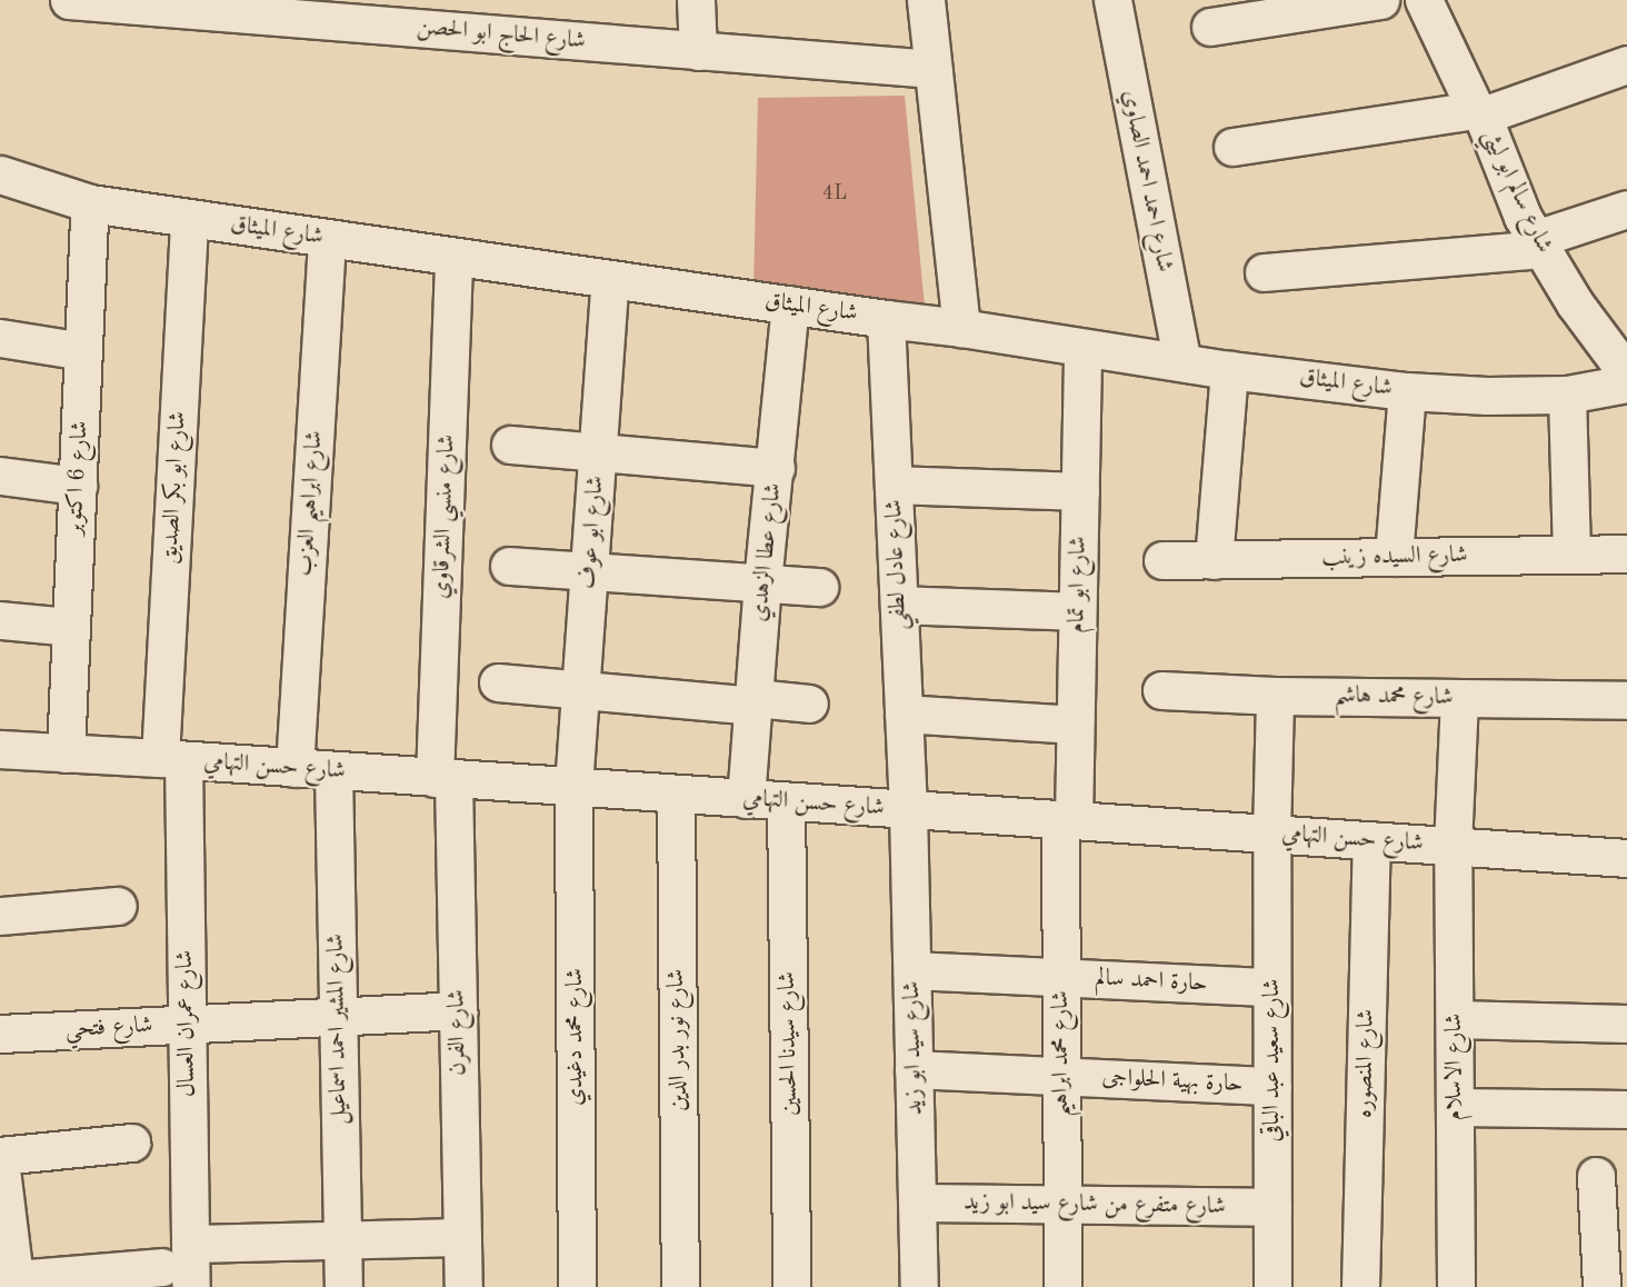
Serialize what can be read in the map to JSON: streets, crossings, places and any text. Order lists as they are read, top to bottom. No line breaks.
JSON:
{"streets":{"street":["شارع الحاج ابو الحصن","شارع احمد احمد الصاوي","شارع سالم ابو ليثي","شارع الميثاق","شارع 6 اكتوبر","شارع ابو بكر الصديق","شارع ابراهيم العزب","شارع منسي الشرقاوي","شارع ابو عوف","شارع عطا الزهدي","شارع السيده زينب","شارع عادل لطفي","شارع ابو تمام","شارع محمد هاشم","شارع حسن التهامي","حارة احمد سالم","شارع عمران العسال","شارع فتحي","شارع المشير احمد اسماعيل","شارع الفرن","شارع محمد دغيدي","شارع نور بدر الدين","شارع سيدنا الحسين","شارع سيد ابو زيد","شارع محمد ابراهيم","شارع سعيد عبد الباقي","شارع المنصوره","شارع الاسلام","حارة بهية الحلواجى","شارع متفرع من شارع سيد ابو زيد"]},"crossings":[["شارع احمد احمد الصاوي","شارع الميثاق"],["شارع الميثاق","شارع 6 اكتوبر"],["شارع الميثاق","شارع ابو بكر الصديق"],["شارع الميثاق","شارع ابراهيم العزب"],["شارع الميثاق","شارع منسي الشرقاوي"],["شارع الميثاق","شارع ابو عوف"],["شارع الميثاق","شارع عطا الزهدي"],["شارع الميثاق","شارع عادل لطفي"],["شارع الميثاق","شارع ابو تمام"],["شارع 6 اكتوبر","شارع حسن التهامي"],["شارع ابو بكر الصديق","شارع حسن التهامي"],["شارع ابو بكر الصديق","شارع عمران العسال"],["شارع ابراهيم العزب","شارع حسن التهامي"],["شارع منسي الشرقاوي","شارع حسن التهامي"],["شارع منسي الشرقاوي","شارع الفرن"],["شارع ابو عوف","شارع حسن التهامي"],["شارع ابو عوف","شارع محمد دغيدي"],["شارع عطا الزهدي","شارع حسن التهامي"],["شارع عادل لطفي","شارع حسن التهامي"],["شارع عادل لطفي","شارع سيد ابو زيد"],["شارع ابو تمام","شارع حسن التهامي"],["شارع ابو تمام","شارع محمد ابراهيم"],["شارع محمد هاشم","شارع سعيد عبد الباقي"],["شارع محمد هاشم","شارع الاسلام"],["شارع حسن التهامي","شارع عمران العسال"],["شارع حسن التهامي","شارع المشير احمد اسماعيل"],["شارع حسن التهامي","شارع الفرن"],["شارع حسن التهامي","شارع محمد دغيدي"],["شارع حسن التهامي","شارع نور بدر الدين"],["شارع حسن التهامي","شارع سيدنا الحسين"],["شارع حسن التهامي","شارع سيد ابو زيد"],["شارع حسن التهامي","شارع محمد ابراهيم"],["شارع حسن التهامي","شارع سعيد عبد الباقي"],["شارع حسن التهامي","شارع المنصوره"],["شارع حسن التهامي","شارع الاسلام"],["حارة احمد سالم","شارع سيد ابو زيد"],["حارة احمد سالم","شارع محمد ابراهيم"],["حارة احمد سالم","شارع سعيد عبد الباقي"],["شارع عمران العسال","شارع فتحي"],["شارع فتحي","شارع المشير احمد اسماعيل"],["شارع فتحي","شارع الفرن"],["شارع سيد ابو زيد","حارة بهية الحلواجى"],["شارع سيد ابو زيد","شارع متفرع من شارع سيد ابو زيد"],["شارع محمد ابراهيم","حارة بهية الحلواجى"],["شارع محمد ابراهيم","شارع متفرع من شارع سيد ابو زيد"],["شارع سعيد عبد الباقي","حارة بهية الحلواجى"],["شارع سعيد عبد الباقي","شارع متفرع من شارع سيد ابو زيد"]],"house_numbers":["4L"]}
